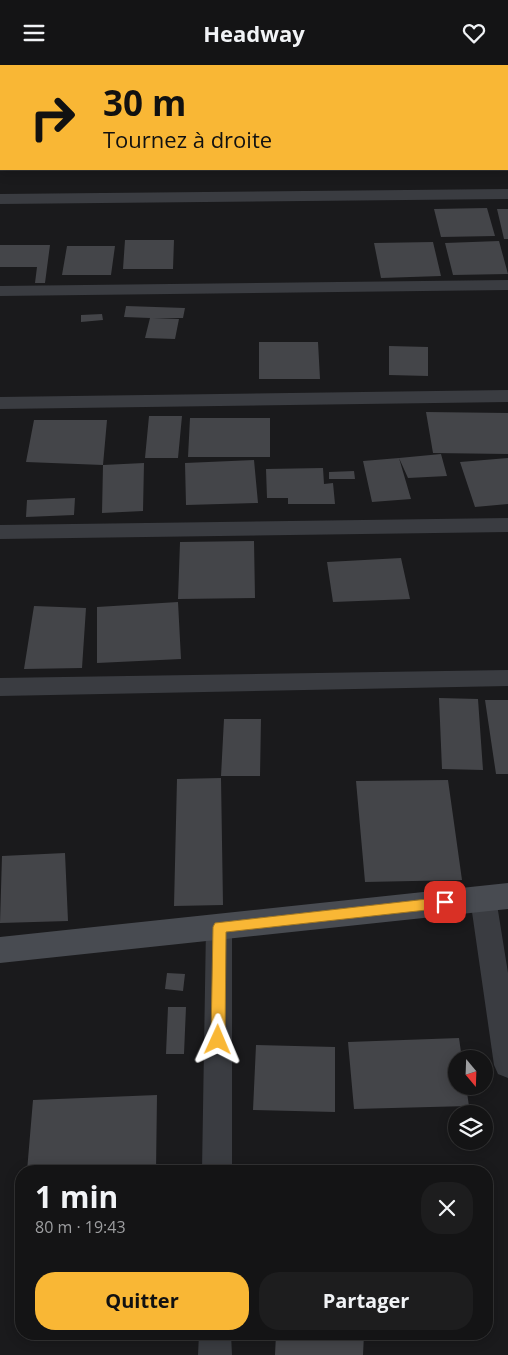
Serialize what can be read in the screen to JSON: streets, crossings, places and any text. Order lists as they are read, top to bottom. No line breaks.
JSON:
{"north":"bottom","page":{"header":"Headway","turn":["30 m","Tournez à droite"],"heading":["1 min","80 m · 19:43"],"buttons":["Quitter","Partager"]}}
